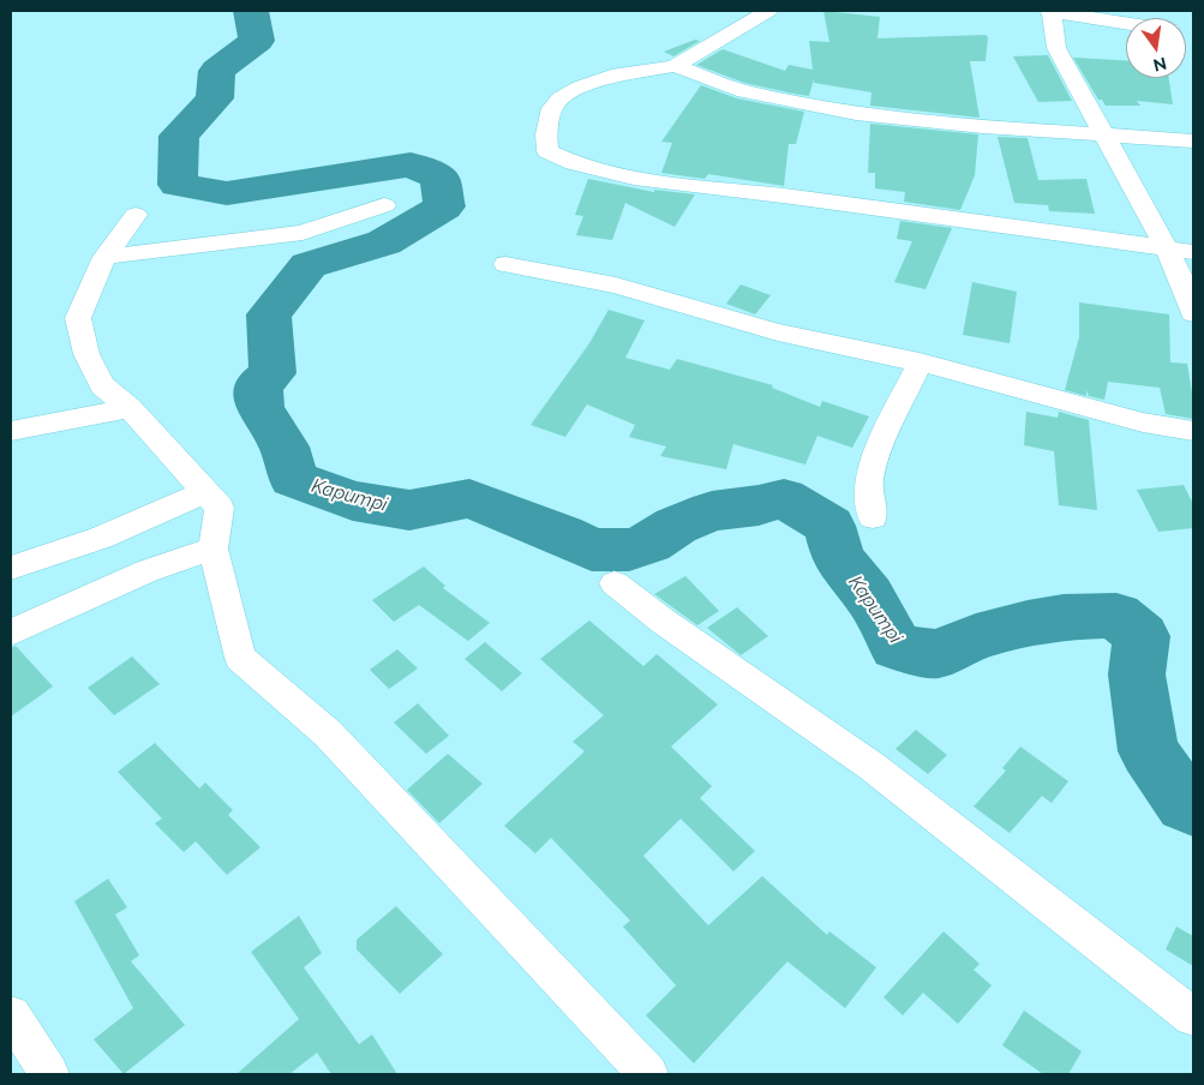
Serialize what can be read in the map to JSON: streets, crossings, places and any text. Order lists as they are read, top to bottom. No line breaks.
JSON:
{"water":["Kapumpi"],"north":"bottom"}
